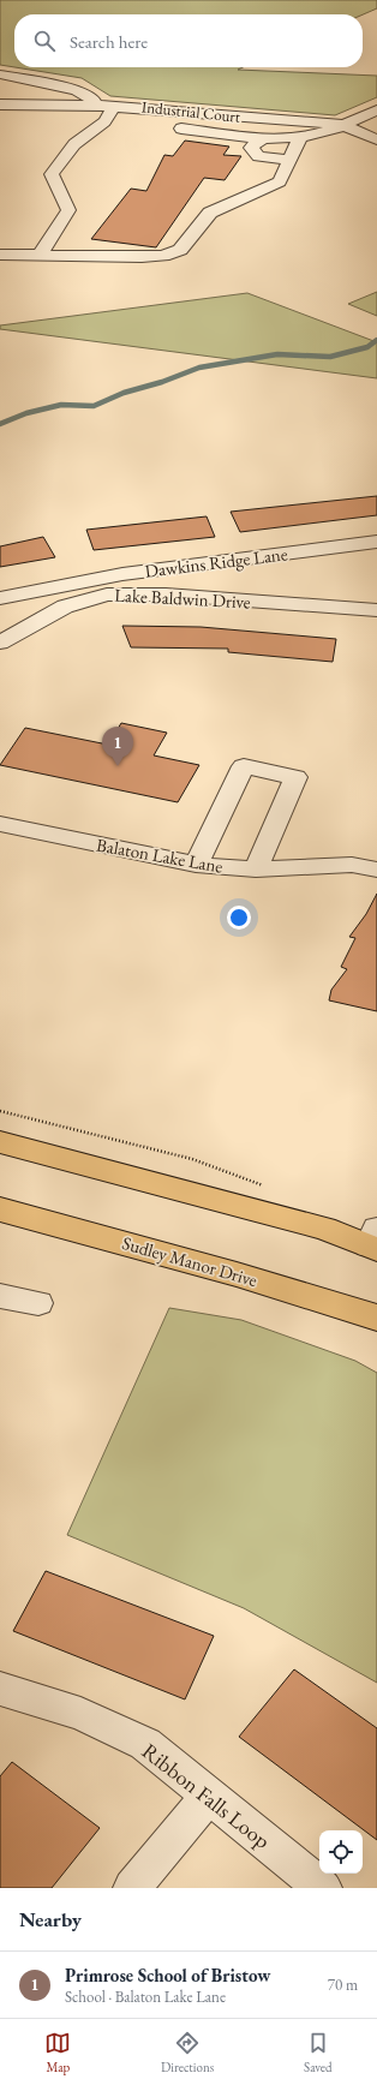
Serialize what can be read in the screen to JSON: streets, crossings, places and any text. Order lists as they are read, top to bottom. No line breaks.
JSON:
{"streets":{"main road":["Sudley Manor Drive"],"street":["Industrial Court","Dawkins Ridge Lane","Lake Baldwin Drive","Balaton Lake Lane","Ribbon Falls Loop"]},"page":{"search":"Search here","pins":"1","heading":"Nearby","list":[{"mark":"1","name":"Primrose School of Bristow","note":"School · Balaton Lake Lane","value":"70 m"}],"nav":["Map","Directions","Saved"]}}
